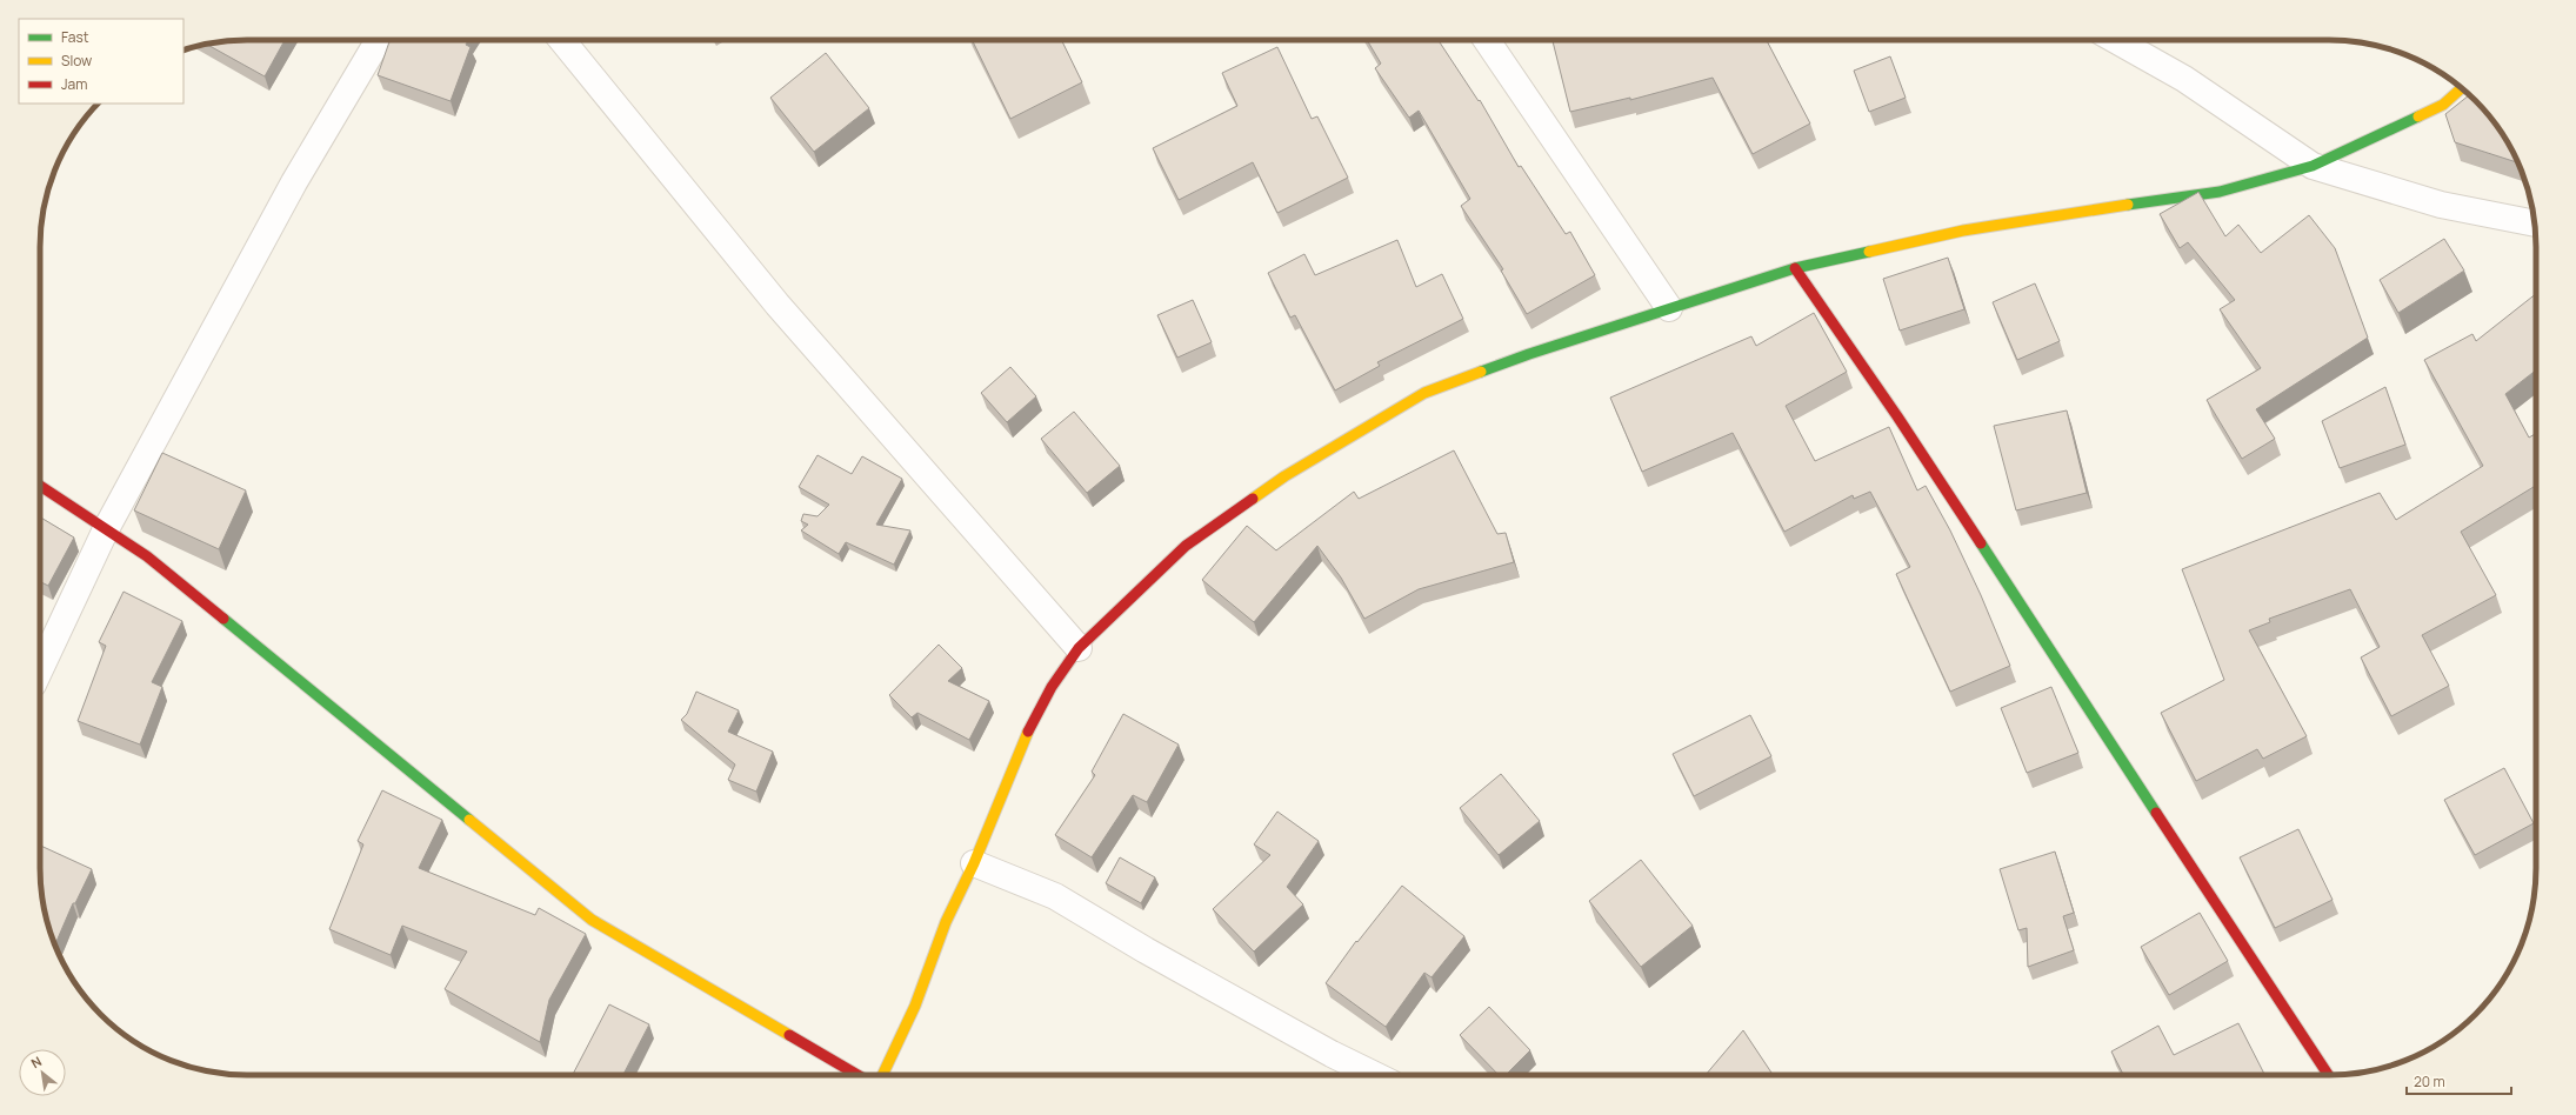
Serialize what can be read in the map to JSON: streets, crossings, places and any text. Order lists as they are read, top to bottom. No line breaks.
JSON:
{"legend":["Fast","Slow","Jam"],"scale_bar":"20 m","north":"top left"}
